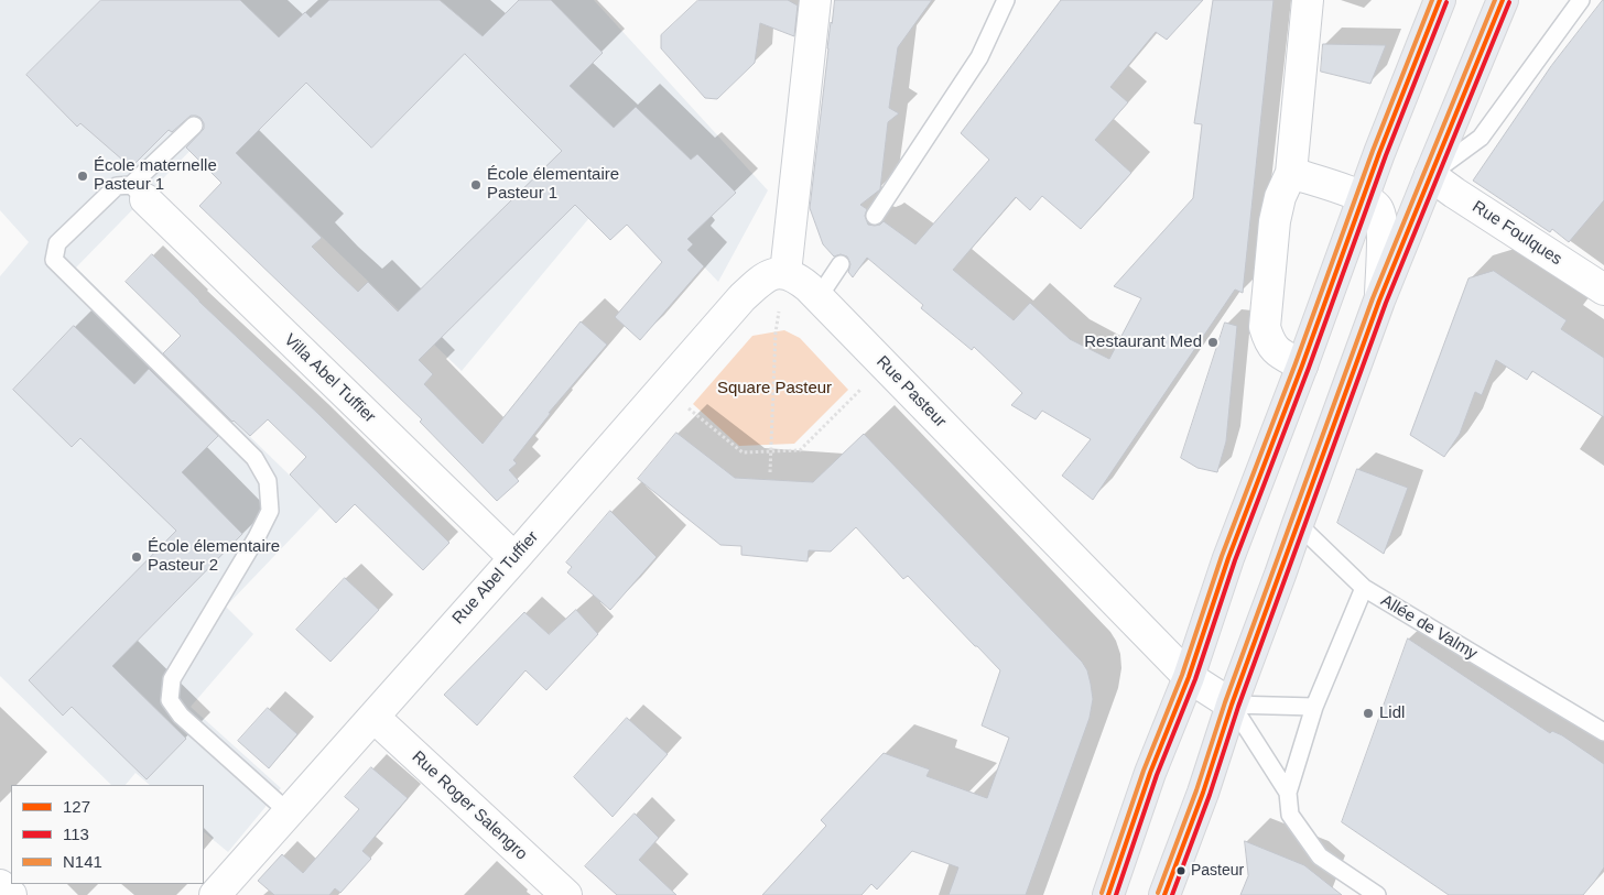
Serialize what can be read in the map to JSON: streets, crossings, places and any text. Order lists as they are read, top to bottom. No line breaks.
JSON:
{"streets":{"street":["Rue Foulques","Villa Abel Tuffier","Rue Pasteur","Rue Abel Tuffier","Rue Roger Salengro"],"lane":["Allée de Valmy"]},"crossings":[["Villa Abel Tuffier","Rue Abel Tuffier"],["Rue Pasteur","Rue Abel Tuffier"],["Rue Pasteur","Allée de Valmy"],["Rue Abel Tuffier","Rue Roger Salengro"]],"parks":["Square Pasteur"],"places":["École maternelle Pasteur 1","École élementaire Pasteur 1","Restaurant Med","École élementaire Pasteur 2","Lidl","Pasteur"],"lines":["transit line 127","transit line N141","transit line 113"],"legend":["127","113","N141"]}
